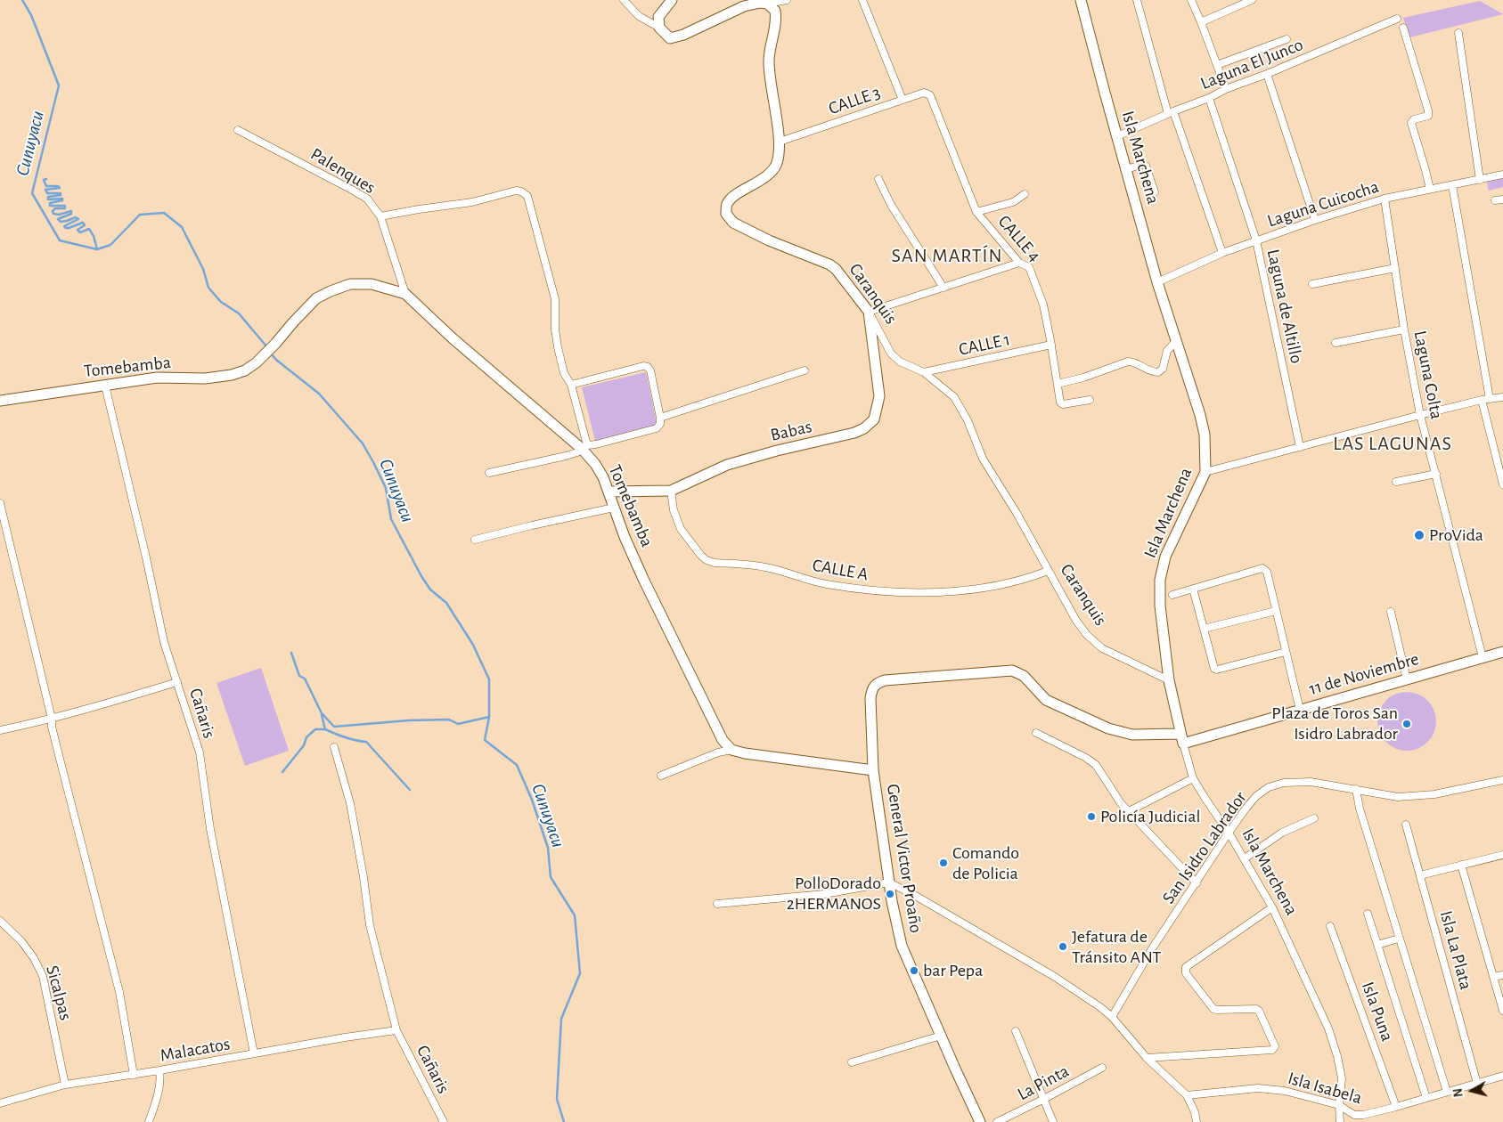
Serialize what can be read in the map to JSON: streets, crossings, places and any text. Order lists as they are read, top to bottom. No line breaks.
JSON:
{"streets":{"street":["Laguna El Junco","CALLE 3","Isla Marchena","Palenques","Laguna Cuicocha","CALLE 4","Caranquis","Laguna de Altillo","CALLE 1","Tomebamba","Laguna Colta","Babas","CALLE A","11 de Noviembre","Cañaris","San Isidro Labrador","General Victor Proaño","Isla La Plata","Sicalpas","Isla Puna","Malacatos","La Pinta","Isla Isabela"]},"crossings":[["Laguna El Junco","Isla Marchena"],["Laguna El Junco","Laguna de Altillo"],["CALLE 3","CALLE 4"],["CALLE 3","Caranquis"],["Isla Marchena","Laguna Cuicocha"],["Isla Marchena","Caranquis"],["Isla Marchena","11 de Noviembre"],["Isla Marchena","San Isidro Labrador"],["Isla Marchena","Isla Isabela"],["Palenques","Tomebamba"],["Laguna Cuicocha","Laguna de Altillo"],["Laguna Cuicocha","Laguna Colta"],["CALLE 4","CALLE 1"],["Caranquis","CALLE 1"],["Caranquis","Babas"],["Caranquis","CALLE A"],["Tomebamba","Babas"],["Tomebamba","Cañaris"],["Laguna Colta","11 de Noviembre"],["Babas","CALLE A"],["11 de Noviembre","General Victor Proaño"],["Cañaris","Malacatos"],["Isla La Plata","Isla Isabela"],["Sicalpas","Malacatos"],["Isla Puna","Isla Isabela"]],"districts":["SAN MARTÍN","LAS LAGUNAS"],"water":["Cunuyacu"],"places":["ProVida","Plaza de Toros San Isidro Labrador","Policía Judicial","Comando de Policia","PolloDorado 2HERMANOS","Jefatura de Tránsito ANT","bar Pepa"],"north":"left"}
